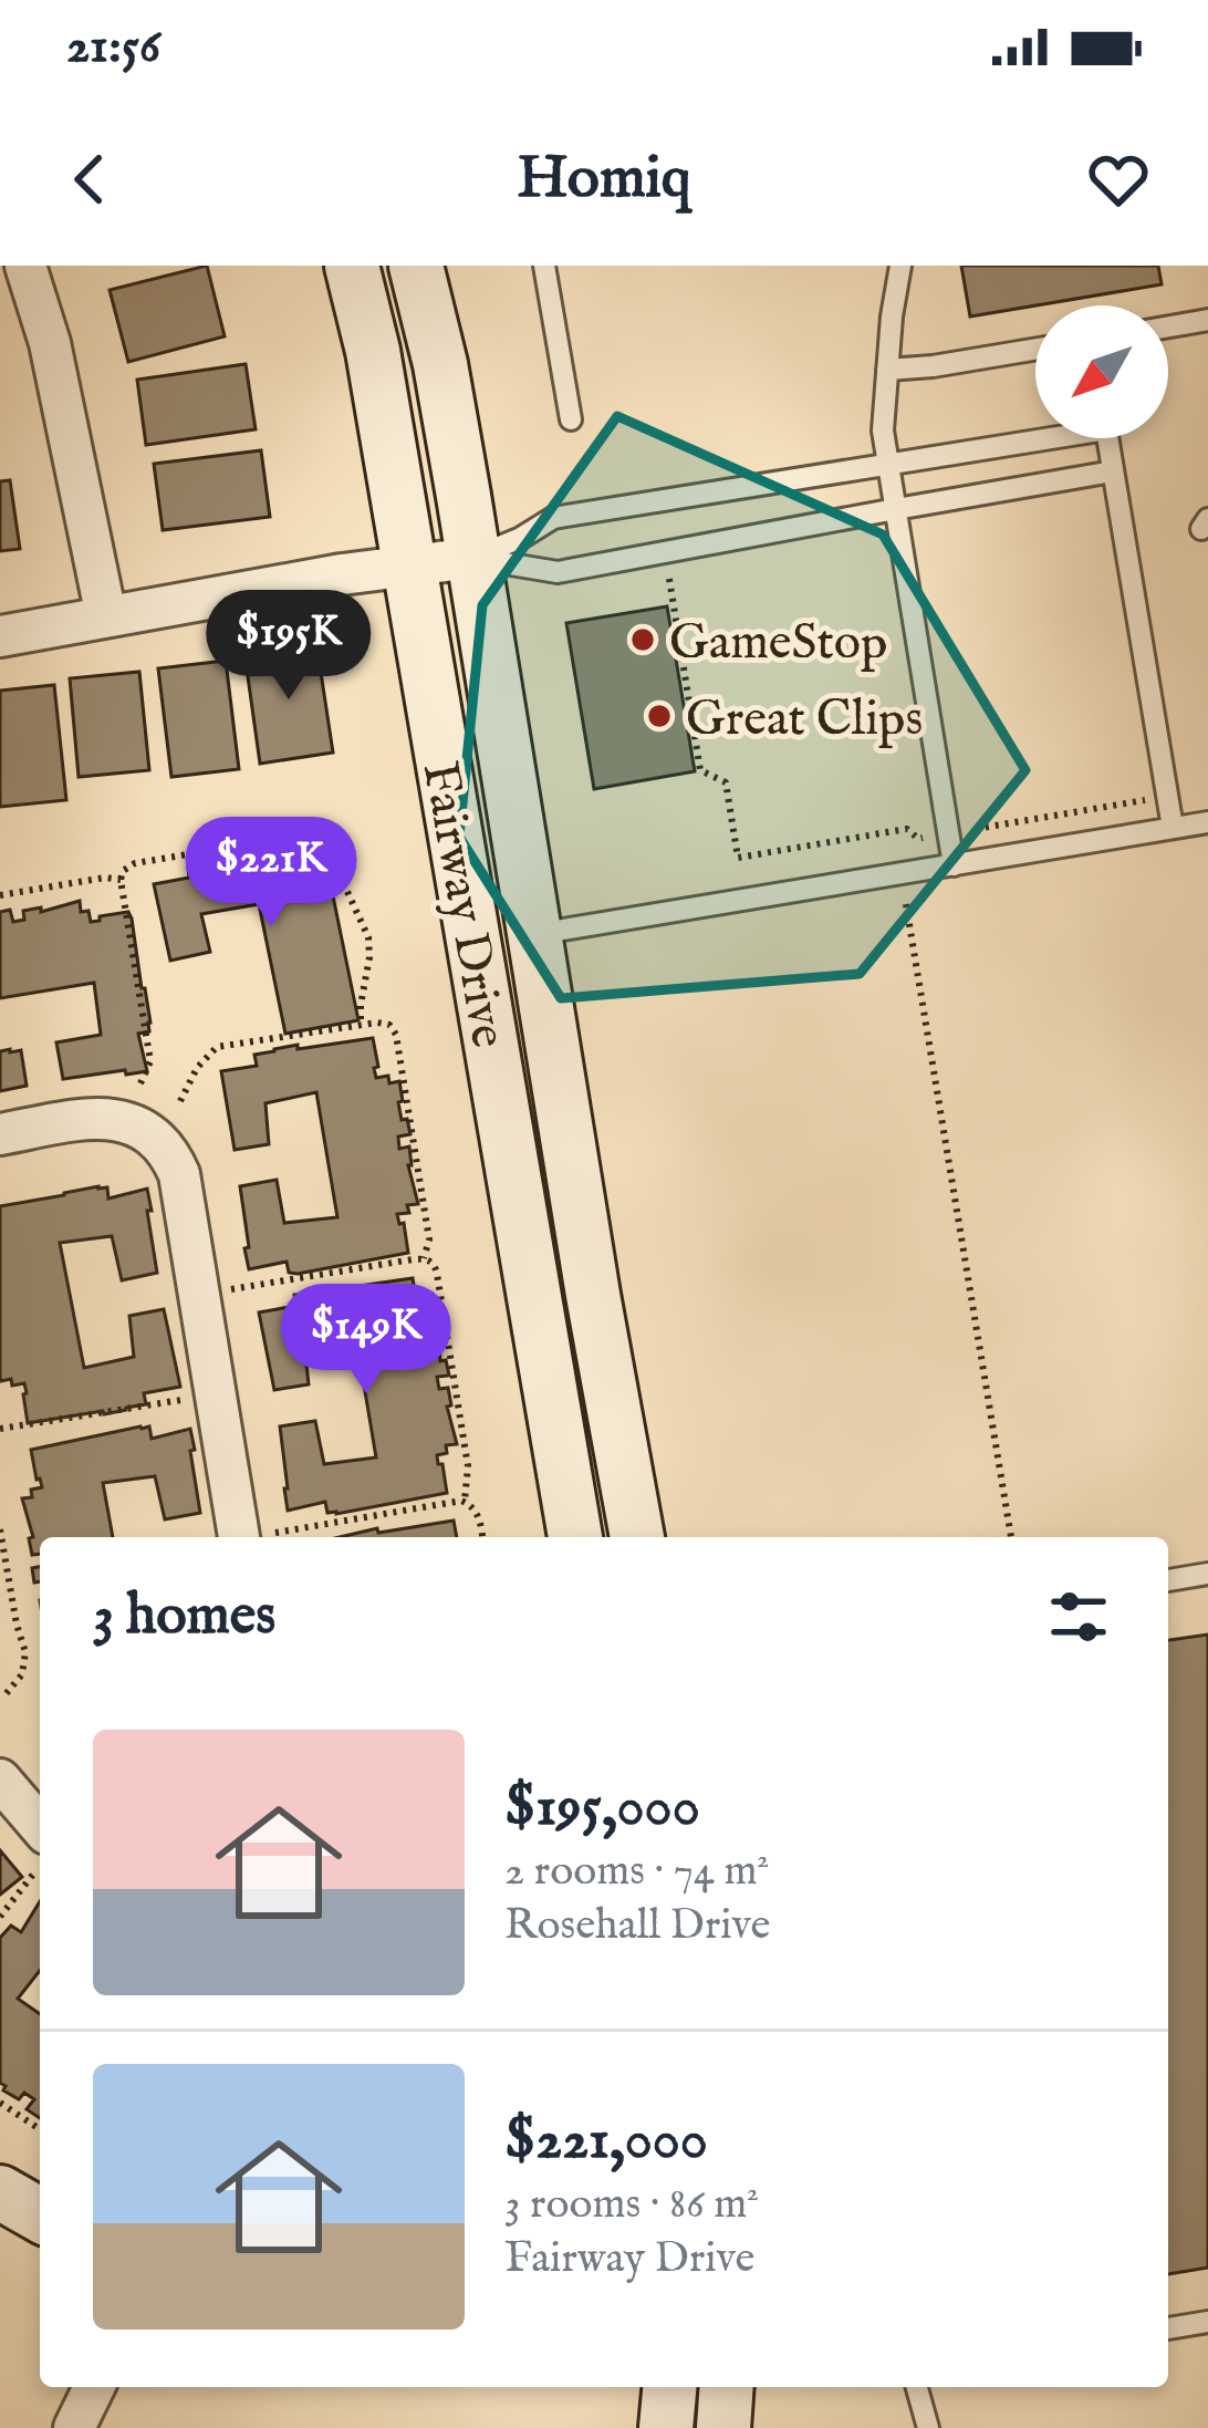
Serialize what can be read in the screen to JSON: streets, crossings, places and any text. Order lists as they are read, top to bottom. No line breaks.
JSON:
{"streets":{"main road":["Fairway Drive"]},"places":["GameStop","Great Clips"],"north":"bottom left","page":{"status":"21:56","header":"Homiq","price":["$195K","$221K","$149K"],"heading":"3 homes","list":[{"name":"$195,000","note":"2 rooms · 74 m² · Rosehall Drive"},{"name":"$221,000","note":"3 rooms · 86 m² · Fairway Drive"}]}}
